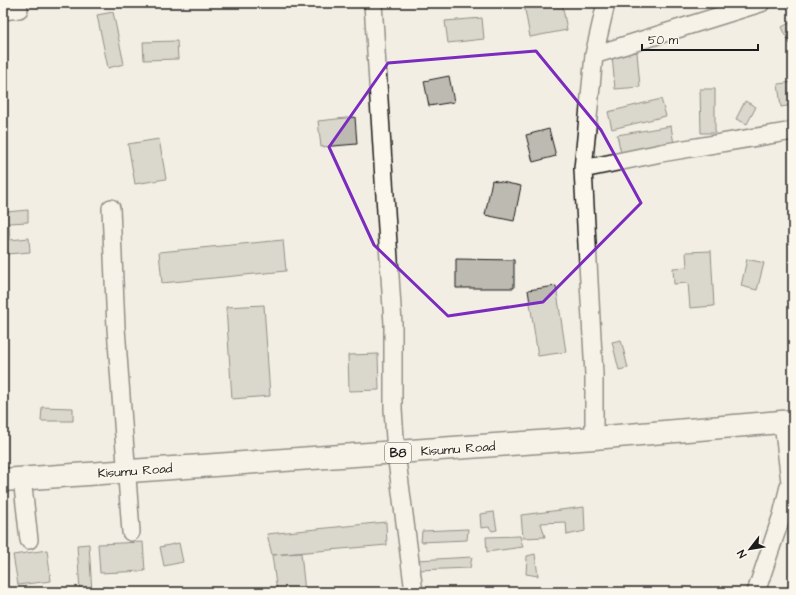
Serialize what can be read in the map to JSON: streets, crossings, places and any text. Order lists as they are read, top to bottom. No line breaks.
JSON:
{"streets":{"highway":["Kisumu Road","B8"]},"scale_bar":"50 m","north":"bottom left"}
